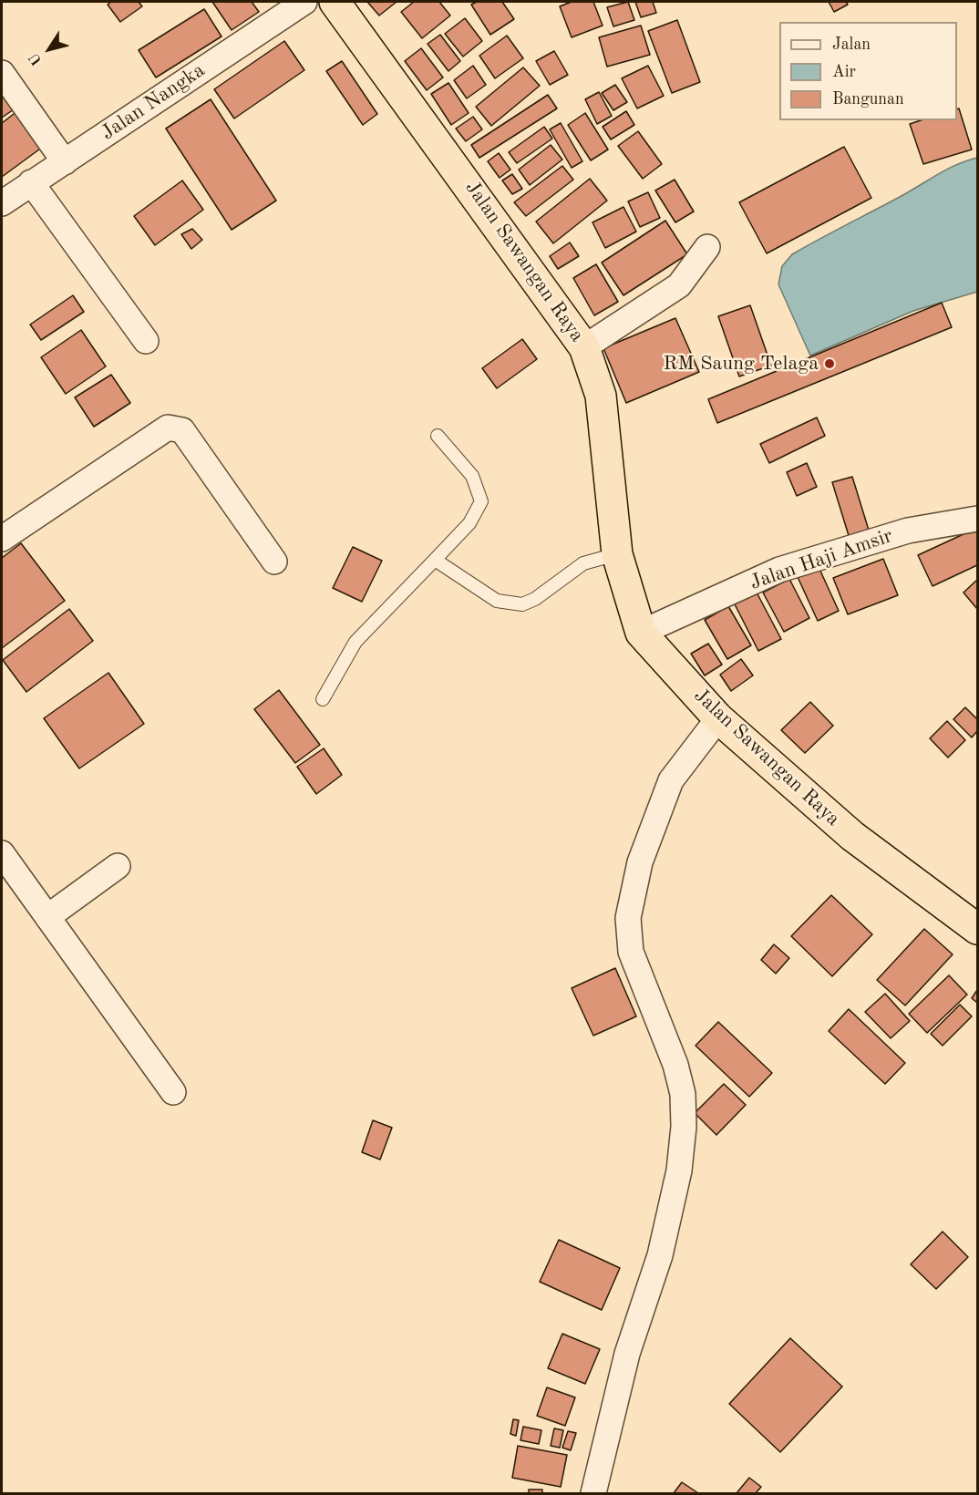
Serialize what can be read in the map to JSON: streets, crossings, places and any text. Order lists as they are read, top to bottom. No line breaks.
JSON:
{"streets":{"highway":["Jalan Sawangan Raya"],"street":["Jalan Nangka","Jalan Haji Amsir"]},"crossings":[["Jalan Sawangan Raya","Jalan Haji Amsir"]],"places":["RM Saung Telaga"],"legend":["Jalan","Air","Bangunan"],"north":"bottom left"}
